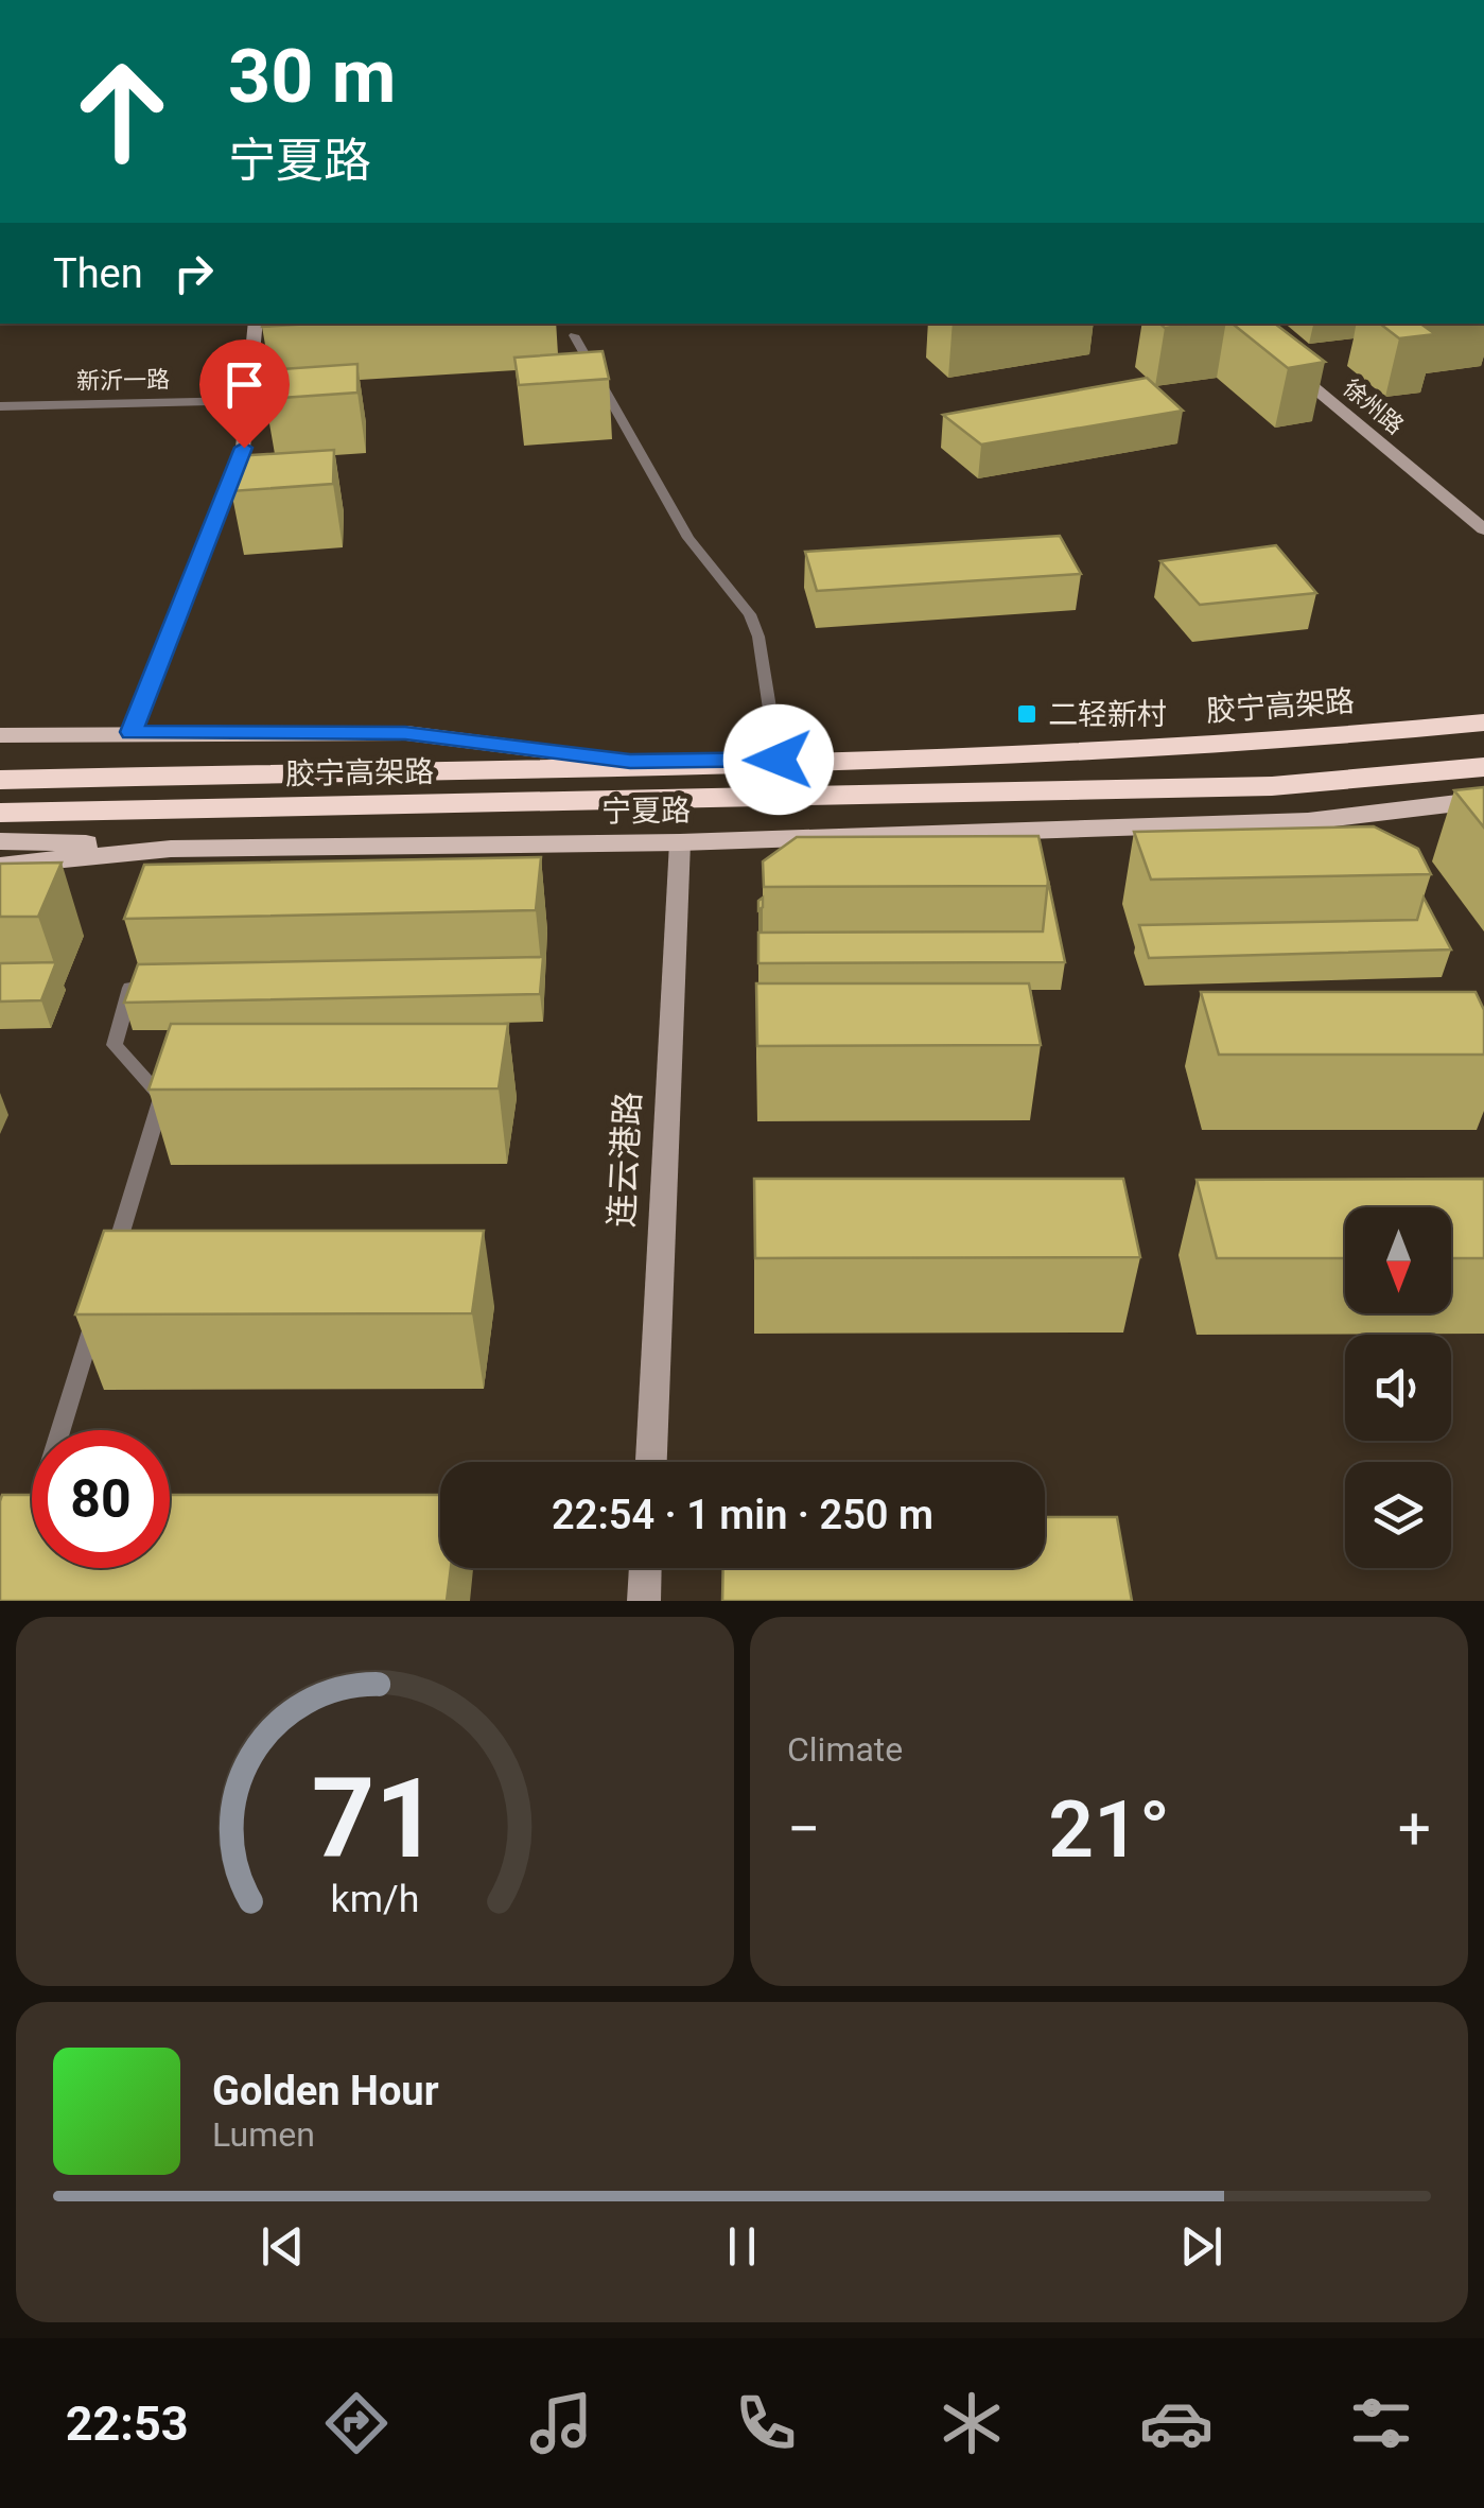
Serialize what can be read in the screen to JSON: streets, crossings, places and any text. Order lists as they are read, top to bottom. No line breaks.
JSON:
{"streets":{"highway":["胶宁高架路"],"main road":["宁夏路"],"street":["新沂一路","徐州路","连云港路"]},"crossings":[["胶宁高架路","宁夏路"],["宁夏路","连云港路"]],"places":{"transit":["二轻新村"]},"north":"bottom","page":{"turn":["30 m","宁夏路"],"then":"Then","limit":"80","trip":"22:54 · 1 min · 250 m","tile":"Climate","heat":["−","21°","+"],"song":["Golden Hour","Lumen"],"tabs":"22:53","gauge":["71","km/h"]}}
